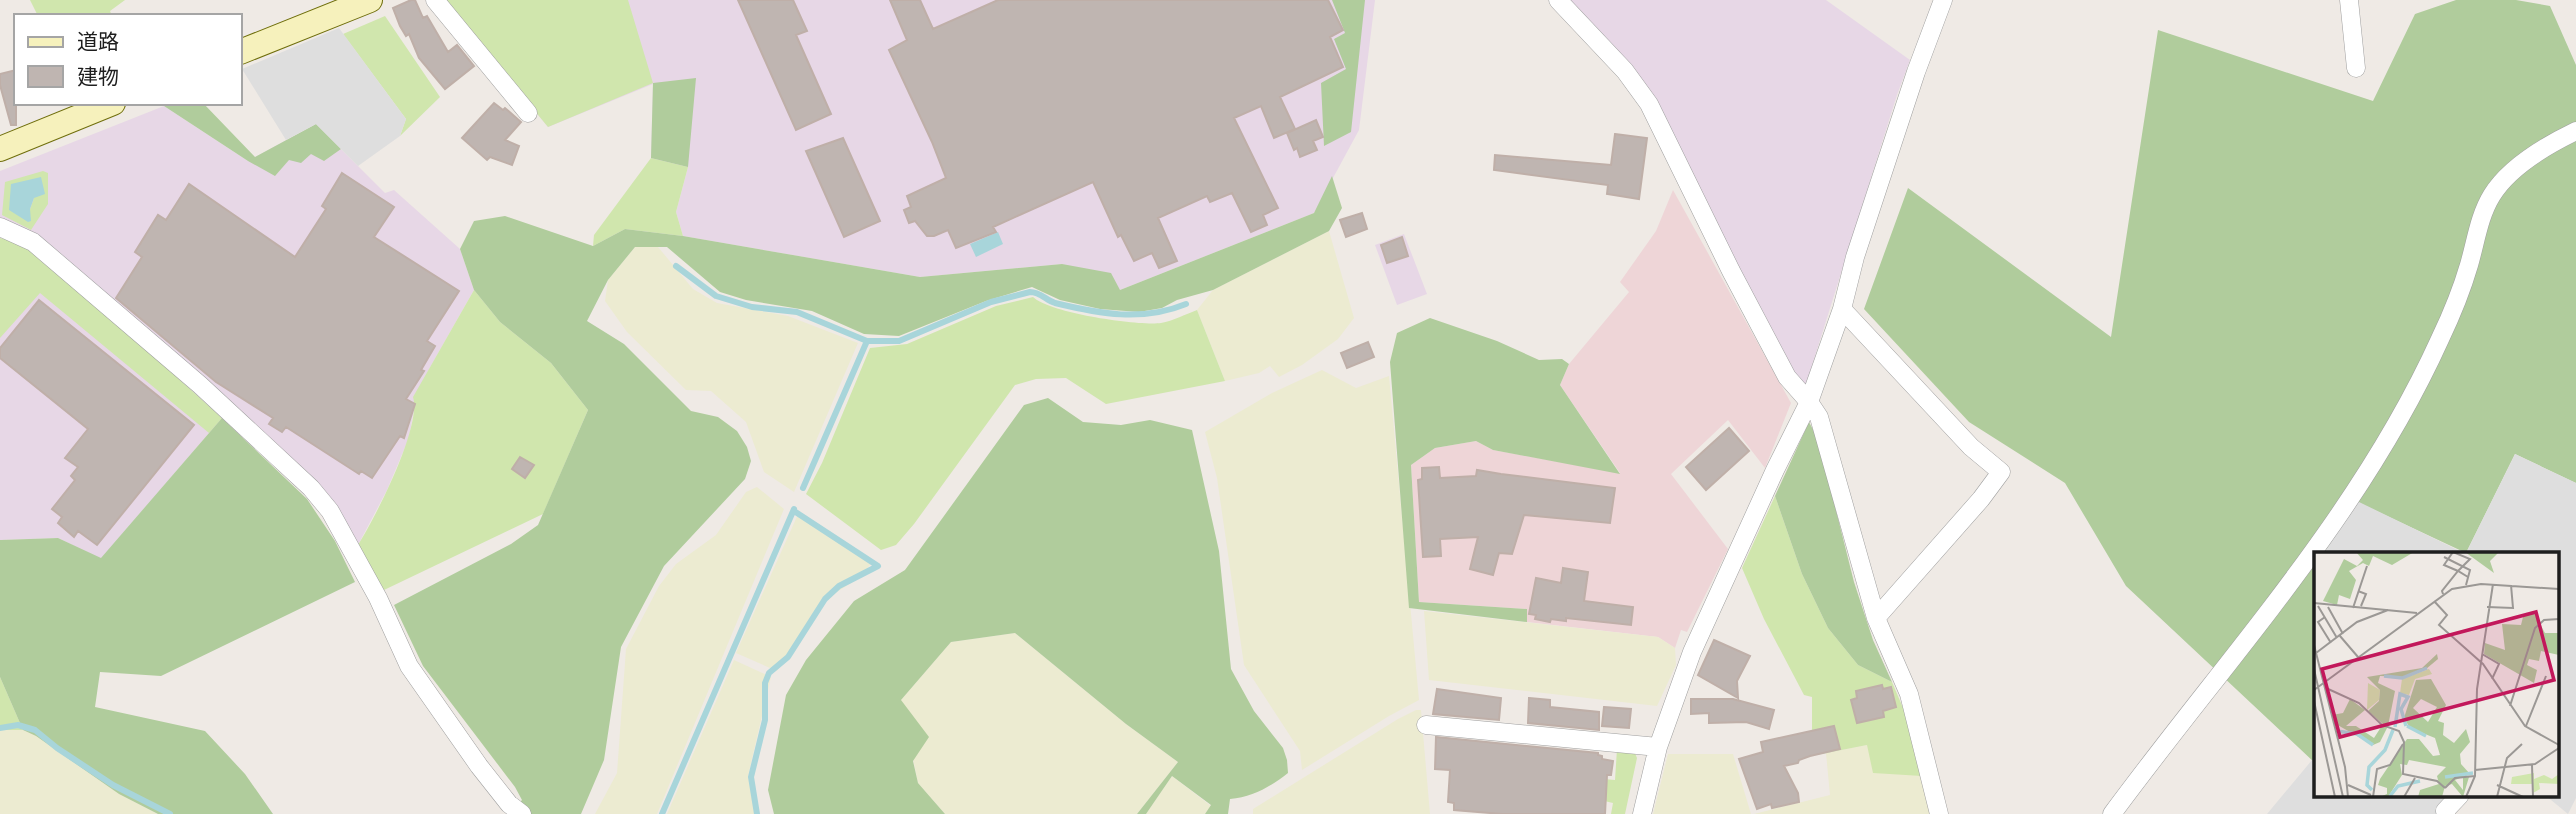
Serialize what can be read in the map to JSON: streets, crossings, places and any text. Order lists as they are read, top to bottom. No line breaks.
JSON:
{"legend":["道路","建物"]}
